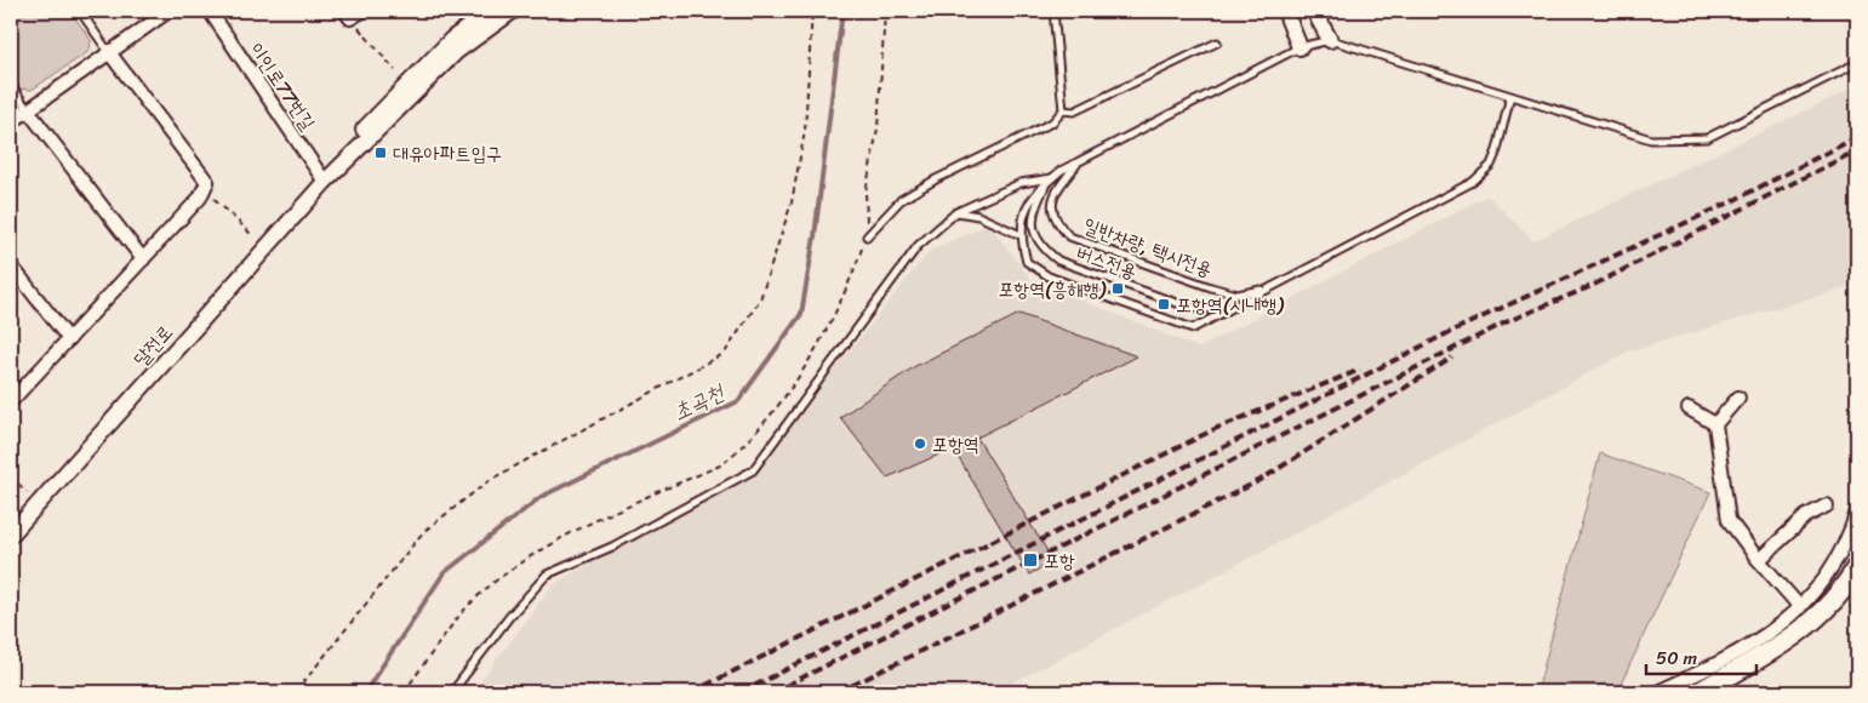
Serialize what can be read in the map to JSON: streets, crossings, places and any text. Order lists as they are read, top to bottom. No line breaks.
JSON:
{"streets":{"street":["이인로77번길","달전로"],"lane":["일반차량, 택시전용","버스전용"]},"crossings":[["이인로77번길","달전로"]],"water":["초곡천"],"places":{"transit":["대유아파트입구","포항역(흥해행)","포항역(시내행)","포항"],"other":["포항역"]},"scale_bar":"50 m"}
